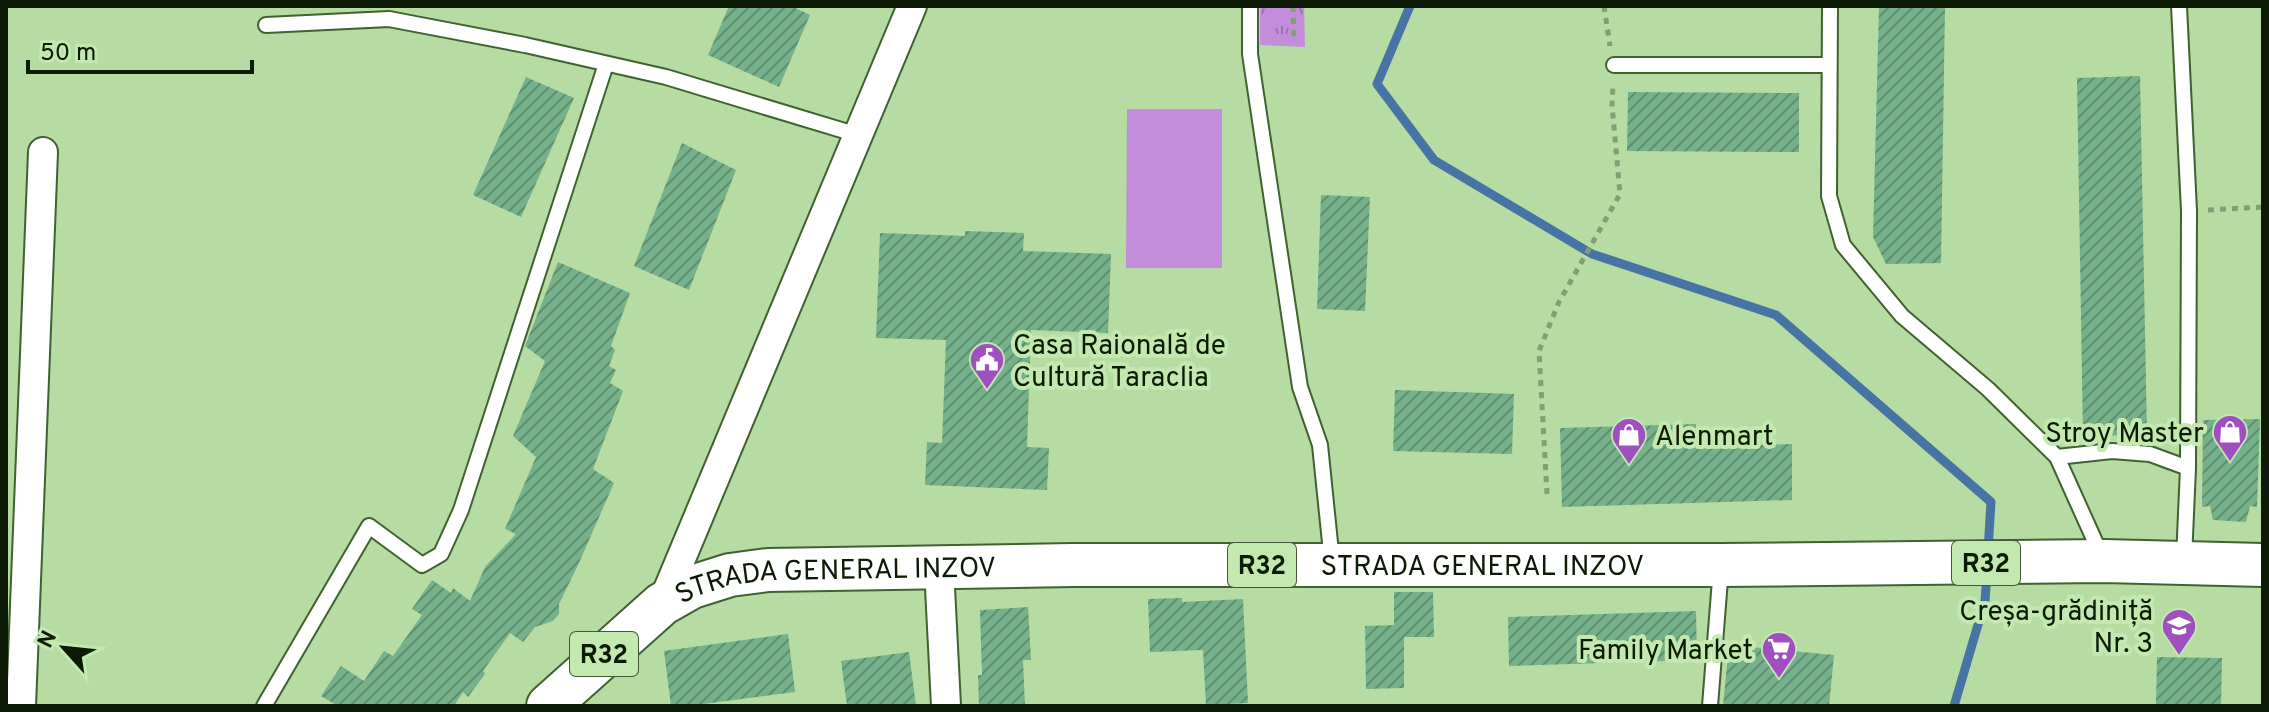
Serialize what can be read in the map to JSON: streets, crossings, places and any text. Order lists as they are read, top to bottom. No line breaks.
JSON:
{"streets":{"main road":["R32","STRADA GENERAL INZOV"]},"crossings":[["R32","STRADA GENERAL INZOV"]],"places":{"public building":["Casa Raională de Cultură Taraclia"],"shop":["Stroy Master","Alenmart"],"school or university":["Creșa-grădiniță Nr. 3"],"supermarket":["Family Market"]},"scale_bar":"50 m","north":"top left"}
